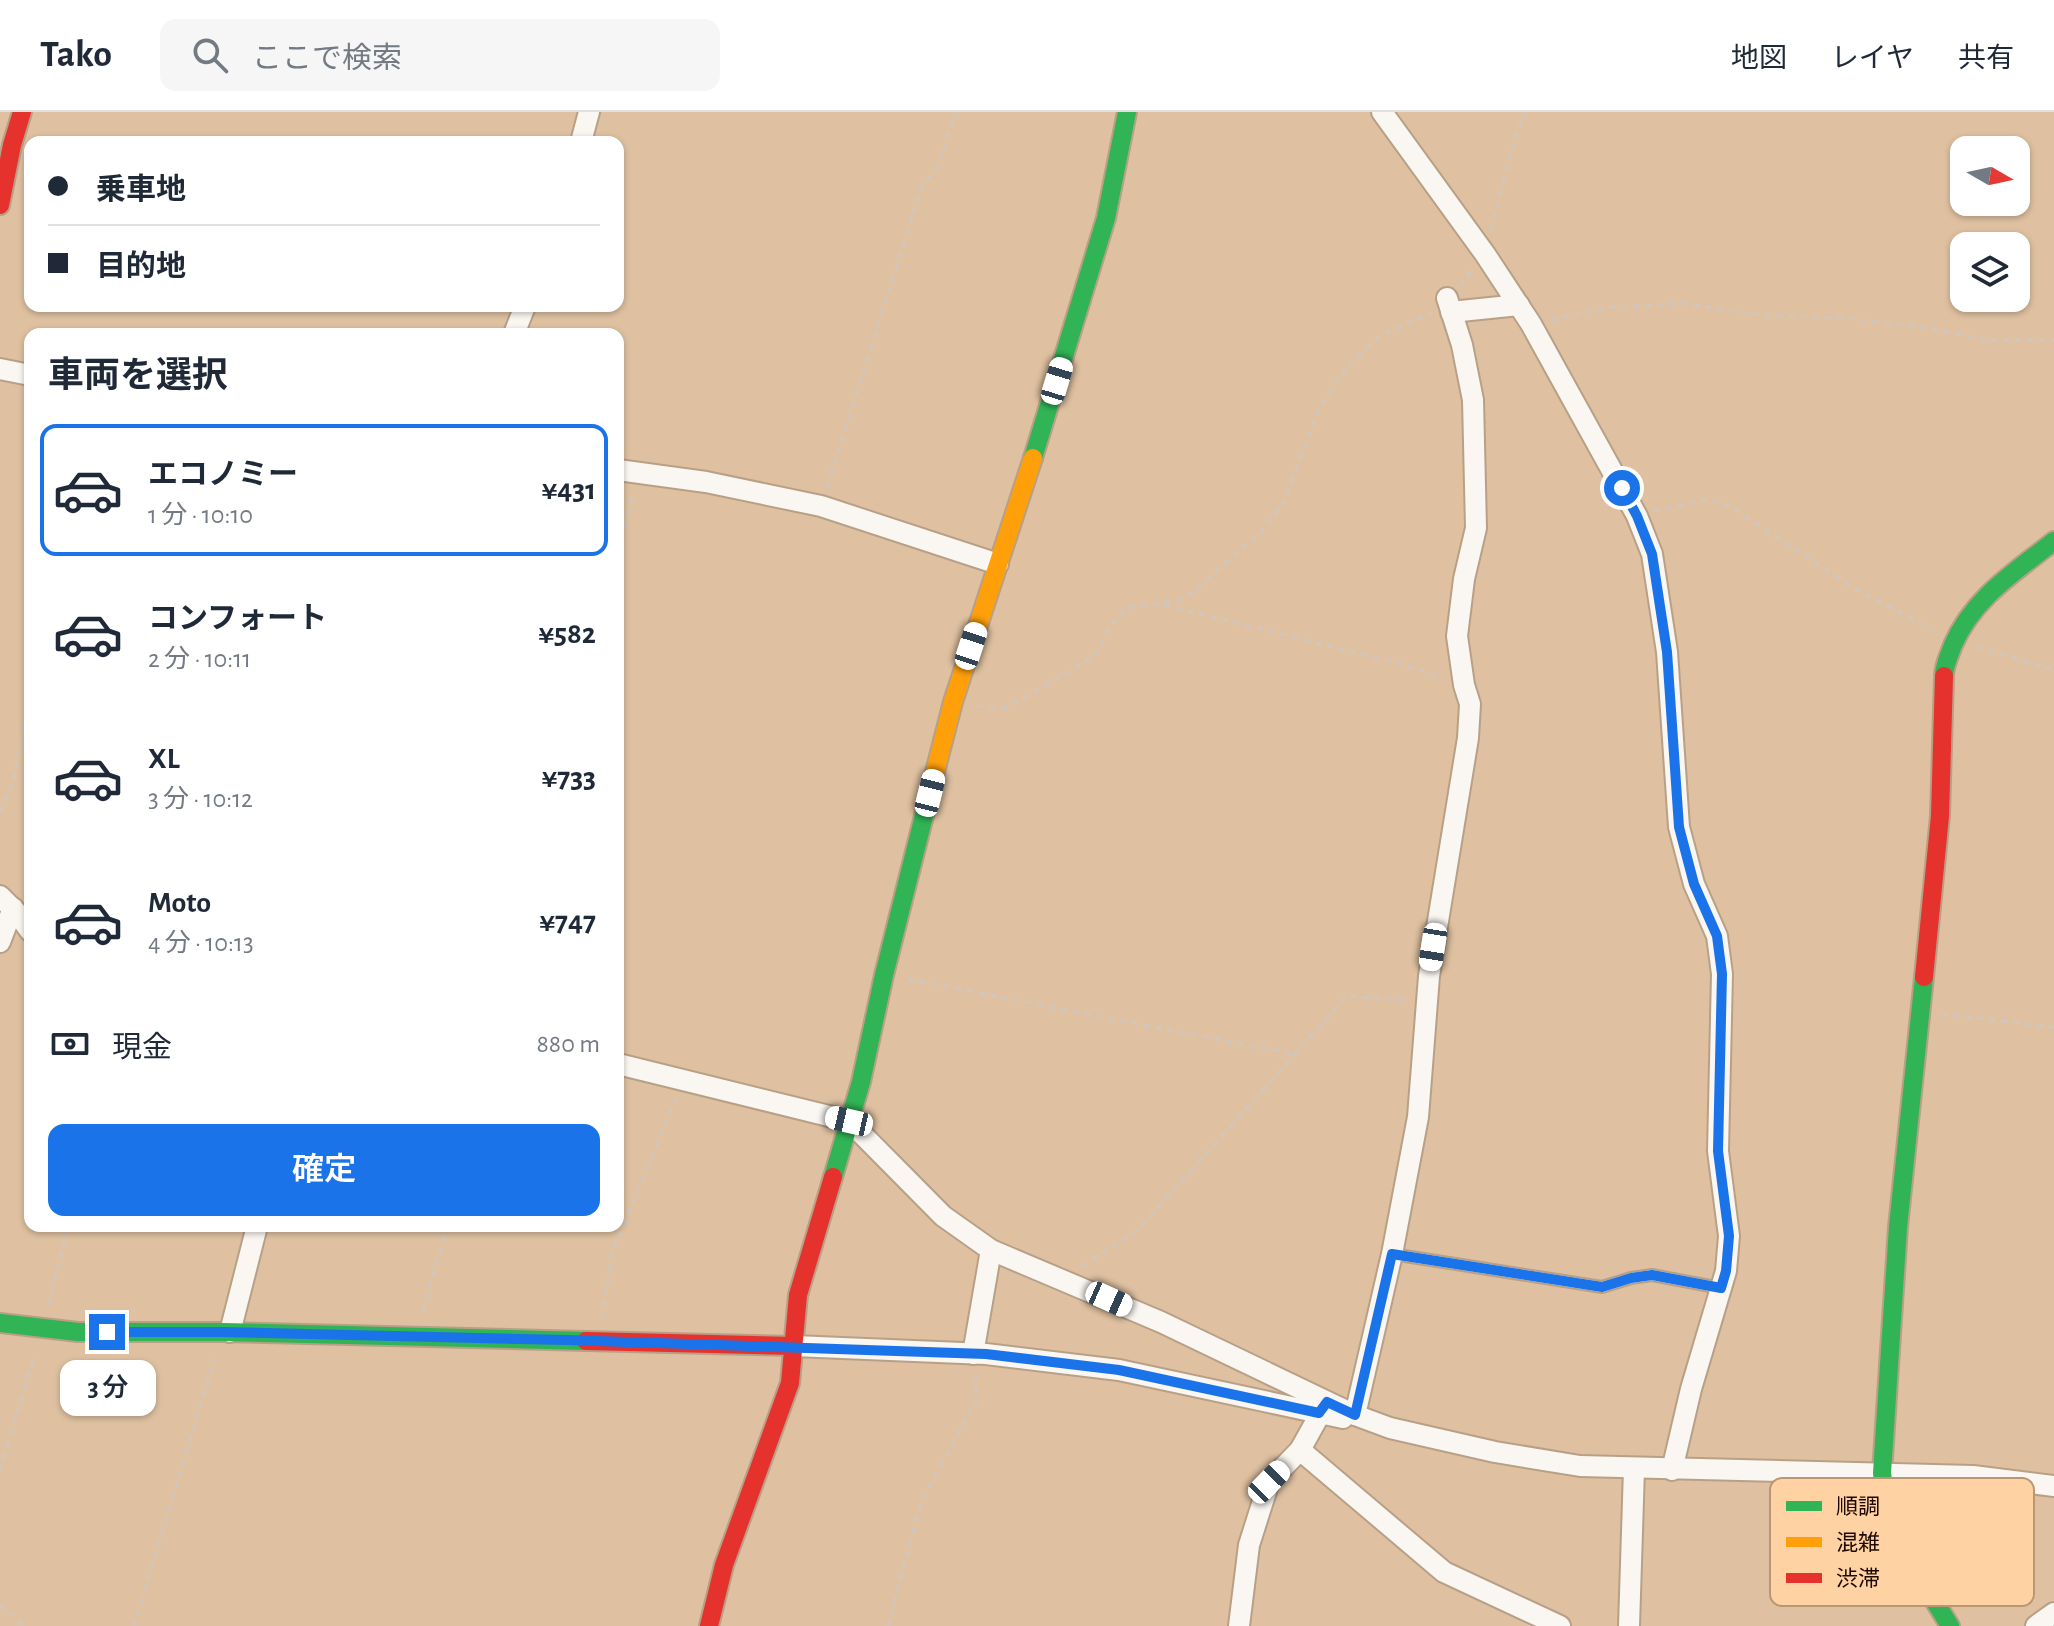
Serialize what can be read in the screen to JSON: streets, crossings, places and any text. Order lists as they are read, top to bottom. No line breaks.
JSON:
{"legend":["順調","混雑","渋滞"],"north":"right","page":{"header":"Tako","search":"ここで検索","nav":["地図","レイヤ","共有"],"banner":["乗車地","目的地"],"heading":"車両を選択","list":[{"name":"エコノミー","note":"1 分 · 10:10","value":"¥431"},{"name":"コンフォート","note":"2 分 · 10:11","value":"¥582"},{"name":"XL","note":"3 分 · 10:12","value":"¥733"},{"name":"Moto","note":"4 分 · 10:13","value":"¥747"}],"pay":["現金","880 m"],"buttons":"確定","bubble":"3 分"}}
